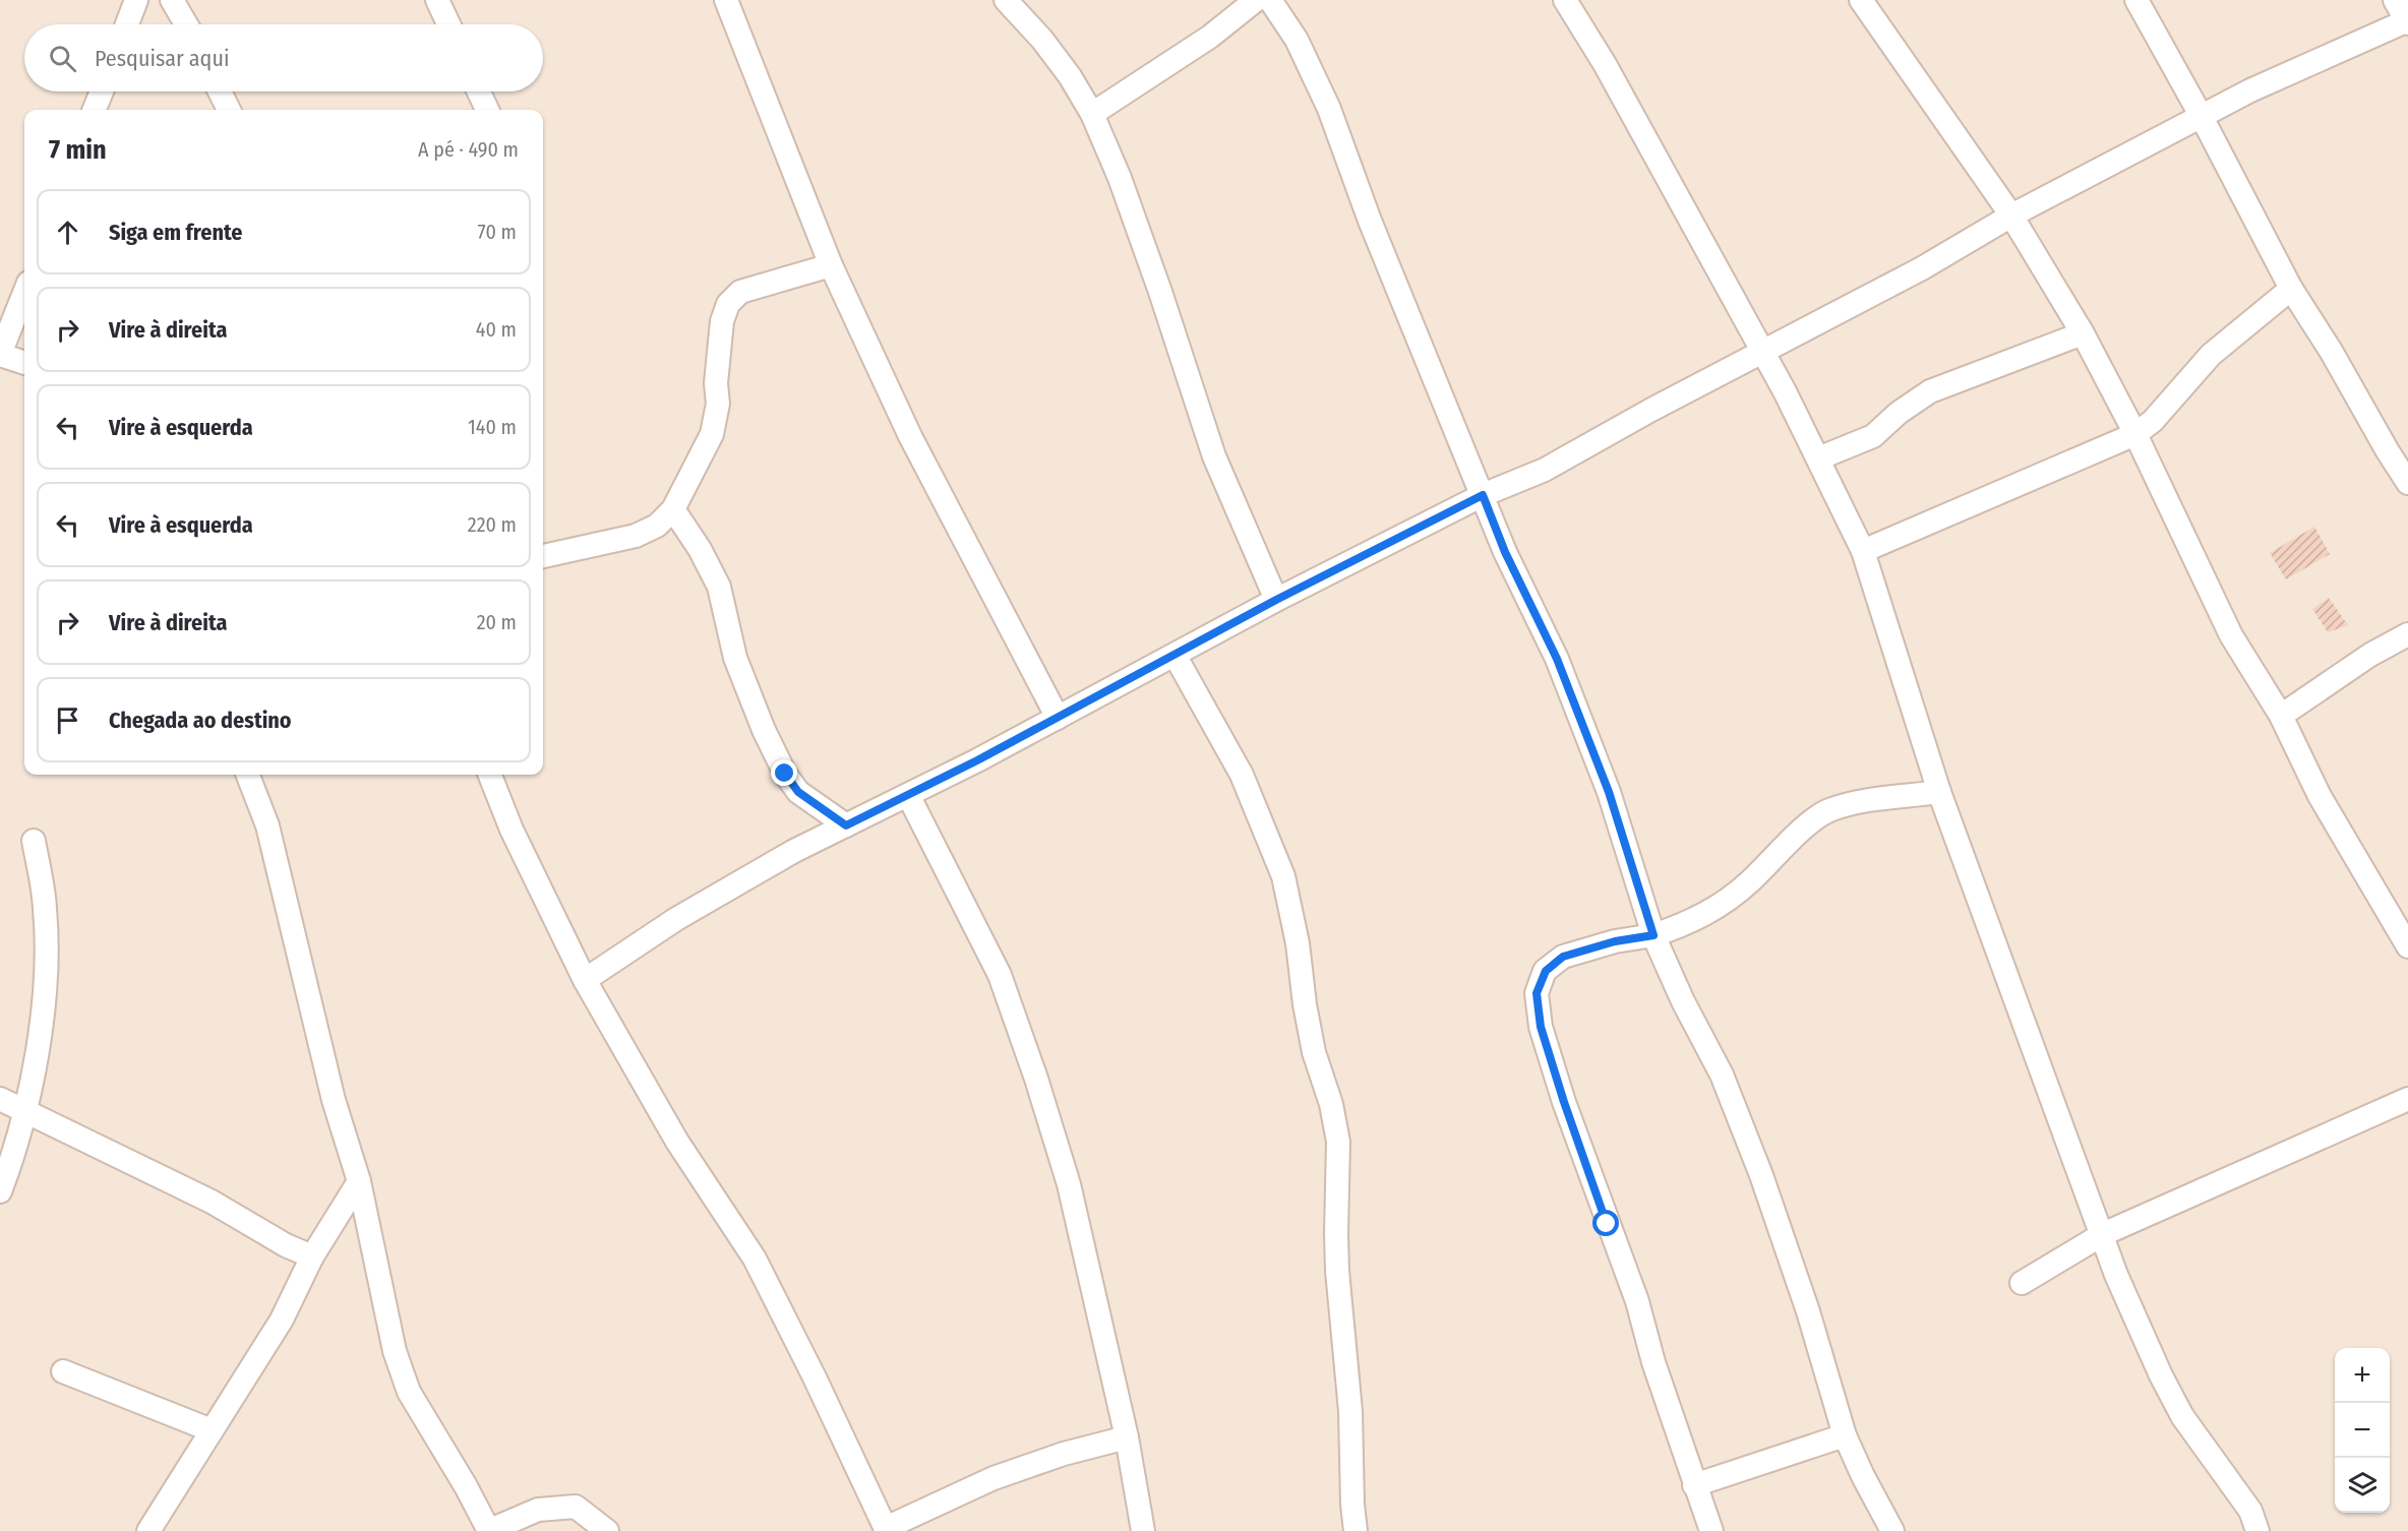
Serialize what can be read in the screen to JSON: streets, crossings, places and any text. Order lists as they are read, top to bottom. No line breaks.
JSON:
{"page":{"search":"Pesquisar aqui","heading":["7 min","A pé · 490 m"],"list":[["Siga em frente","70 m"],["Vire à direita","40 m"],["Vire à esquerda","140 m"],["Vire à esquerda","220 m"],["Vire à direita","20 m"],"Chegada ao destino"],"map_buttons":["+","−"]}}
